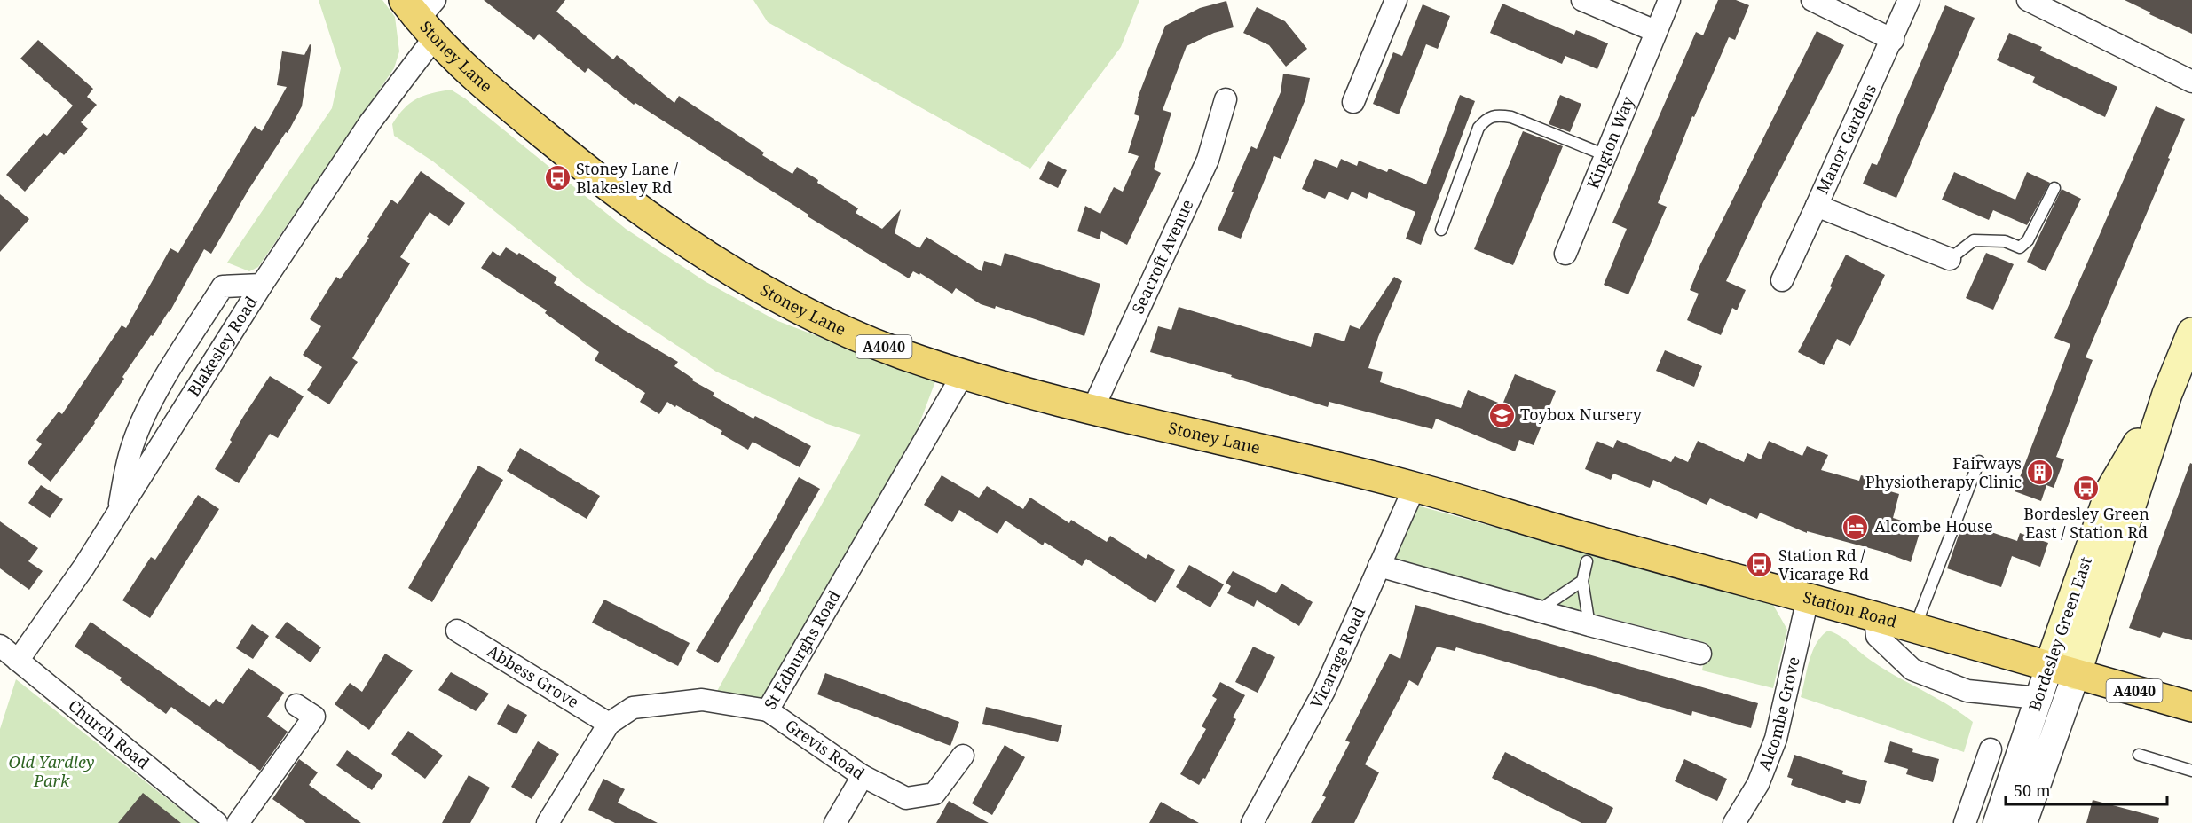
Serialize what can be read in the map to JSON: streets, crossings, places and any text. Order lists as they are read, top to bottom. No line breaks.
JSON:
{"streets":{"main road":["Stoney Lane","A4040","Station Road","Bordesley Green East"],"street":["Manor Gardens","Kington Way","Seacroft Avenue","Blakesley Road","St Edburghs Road","Vicarage Road","Abbess Grove","Alcombe Grove","Church Road","Grevis Road"]},"crossings":[["Stoney Lane","Seacroft Avenue"],["Stoney Lane","Blakesley Road"],["Stoney Lane","Station Road"],["Stoney Lane","St Edburghs Road"],["Stoney Lane","Vicarage Road"],["Blakesley Road","Church Road"],["Station Road","Bordesley Green East"],["Station Road","Vicarage Road"],["Station Road","Alcombe Grove"],["St Edburghs Road","Abbess Grove"],["St Edburghs Road","Grevis Road"]],"parks":["Old Yardley Park"],"places":{"bus stop":["Stoney Lane / Blakesley Rd","Bordesley Green East / Station Rd","Station Rd / Vicarage Rd"],"school or university":["Toybox Nursery"],"building":["Fairways Physiotherapy Clinic"],"hotel":["Alcombe House"]},"scale_bar":"50 m"}
